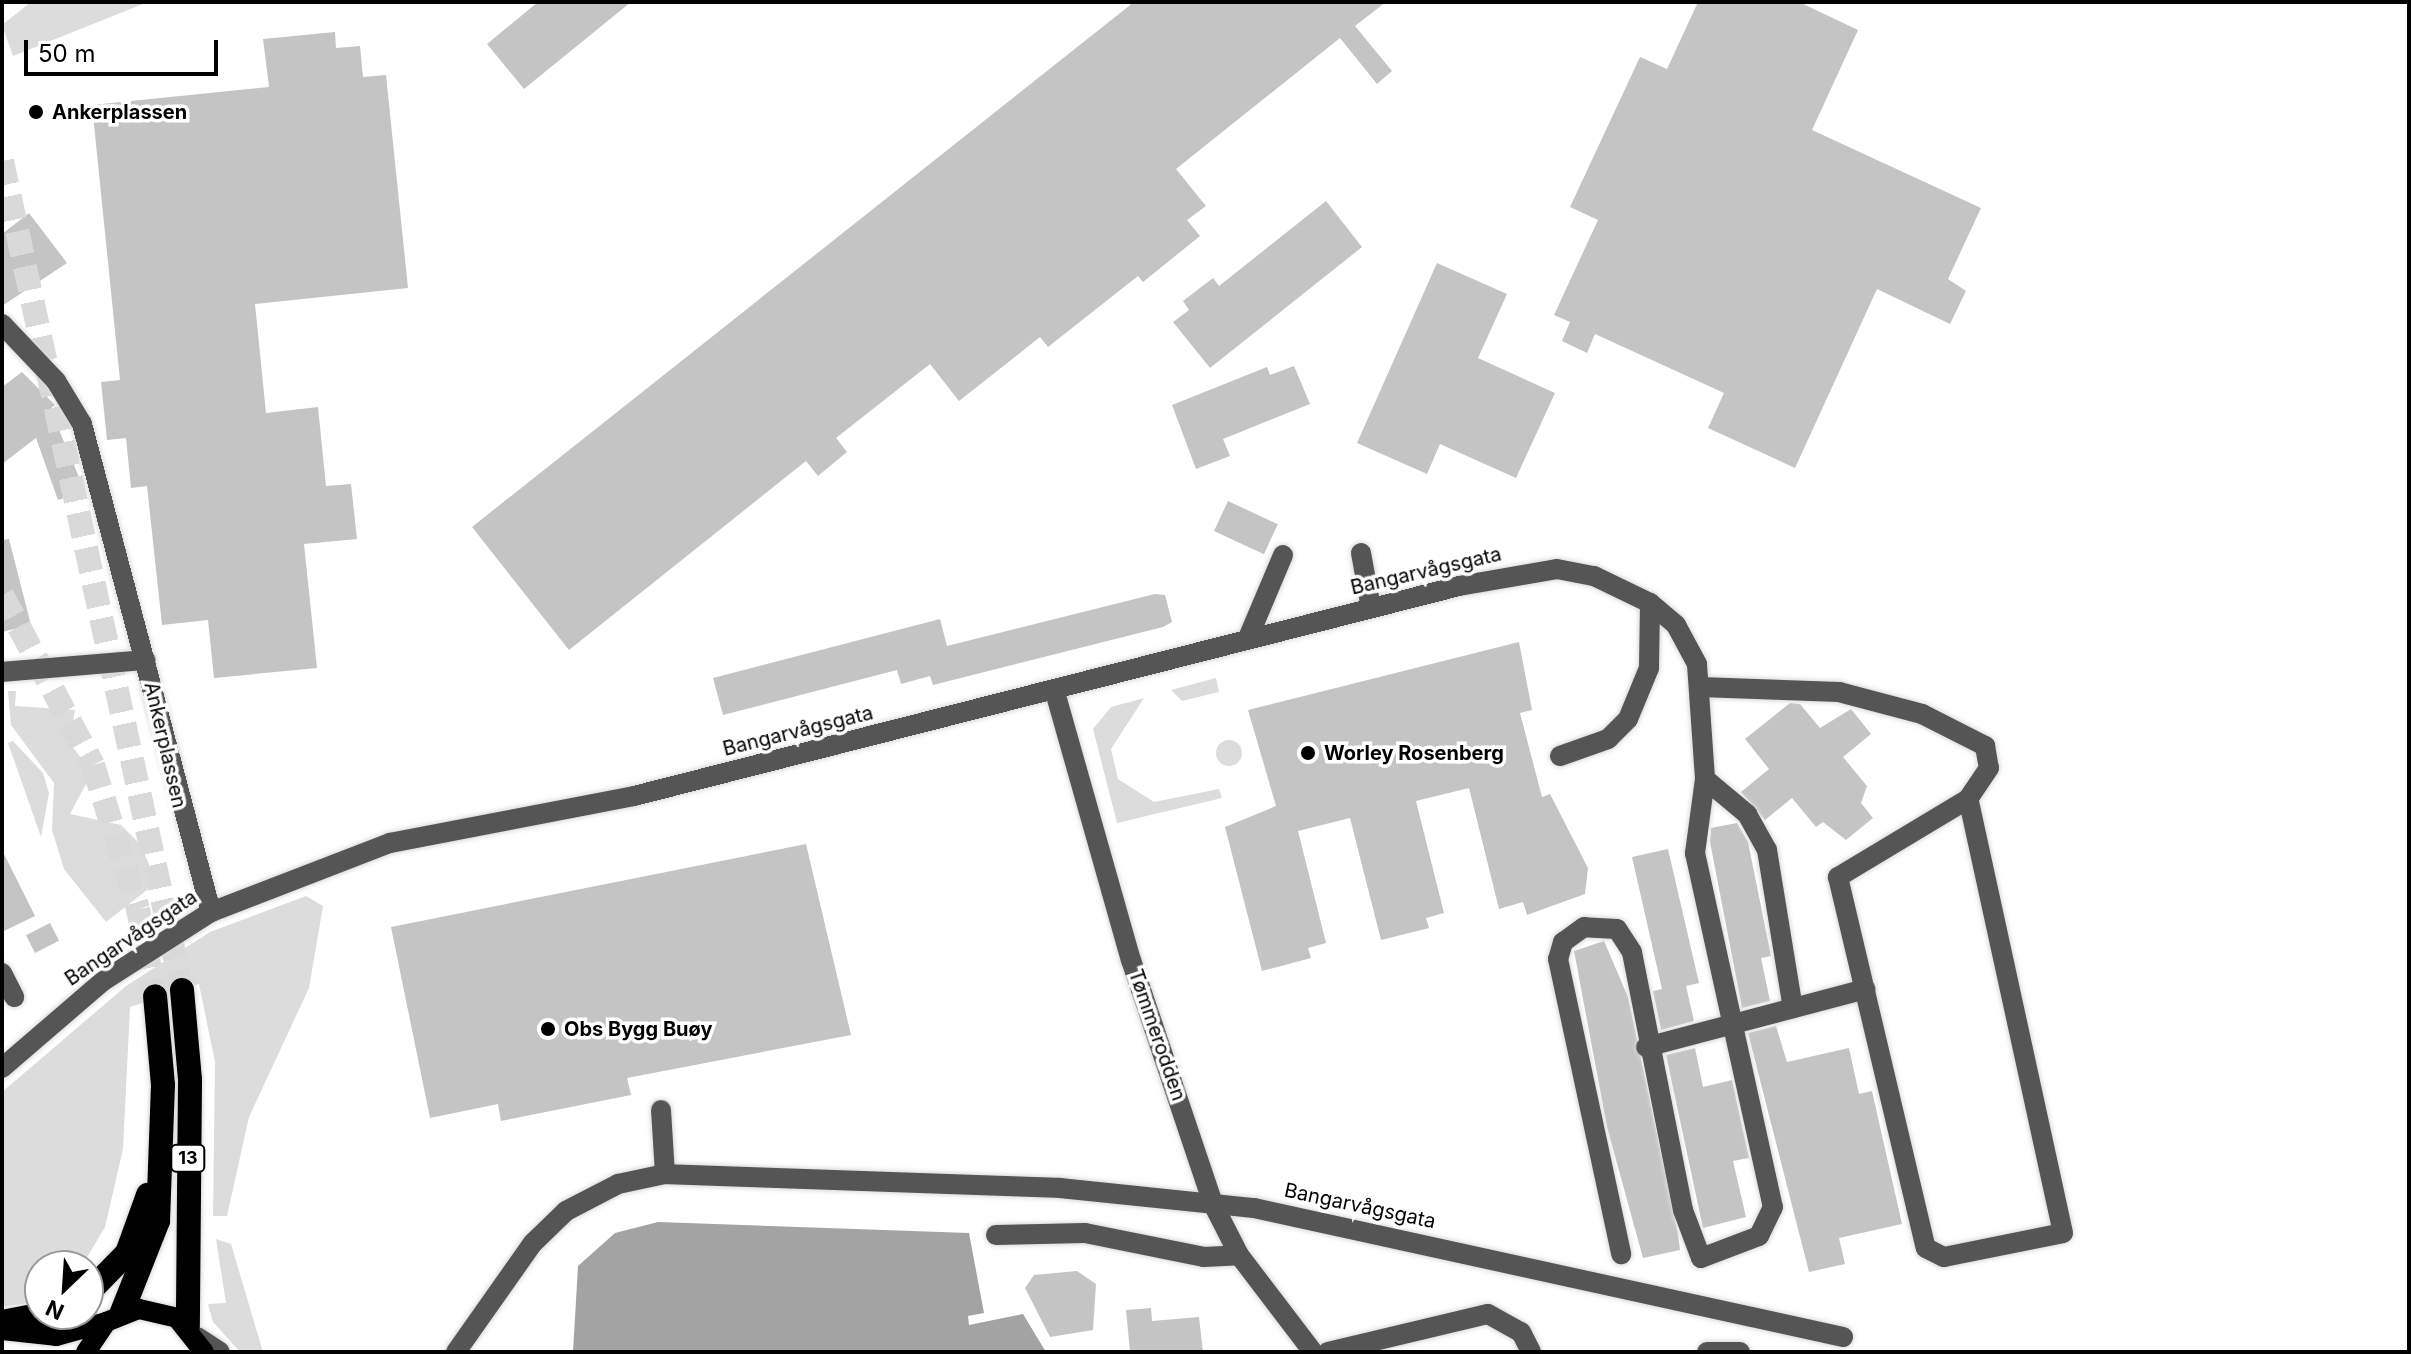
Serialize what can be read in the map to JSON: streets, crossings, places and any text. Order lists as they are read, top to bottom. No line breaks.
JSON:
{"streets":{"highway":["13"],"street":["Bangarvågsgata","Ankerplassen","Tømmerodden"]},"crossings":[["Bangarvågsgata","Ankerplassen"],["Bangarvågsgata","Tømmerodden"]],"places":["Ankerplassen","Worley Rosenberg","Obs Bygg Buøy"],"scale_bar":"50 m","north":"bottom left"}
